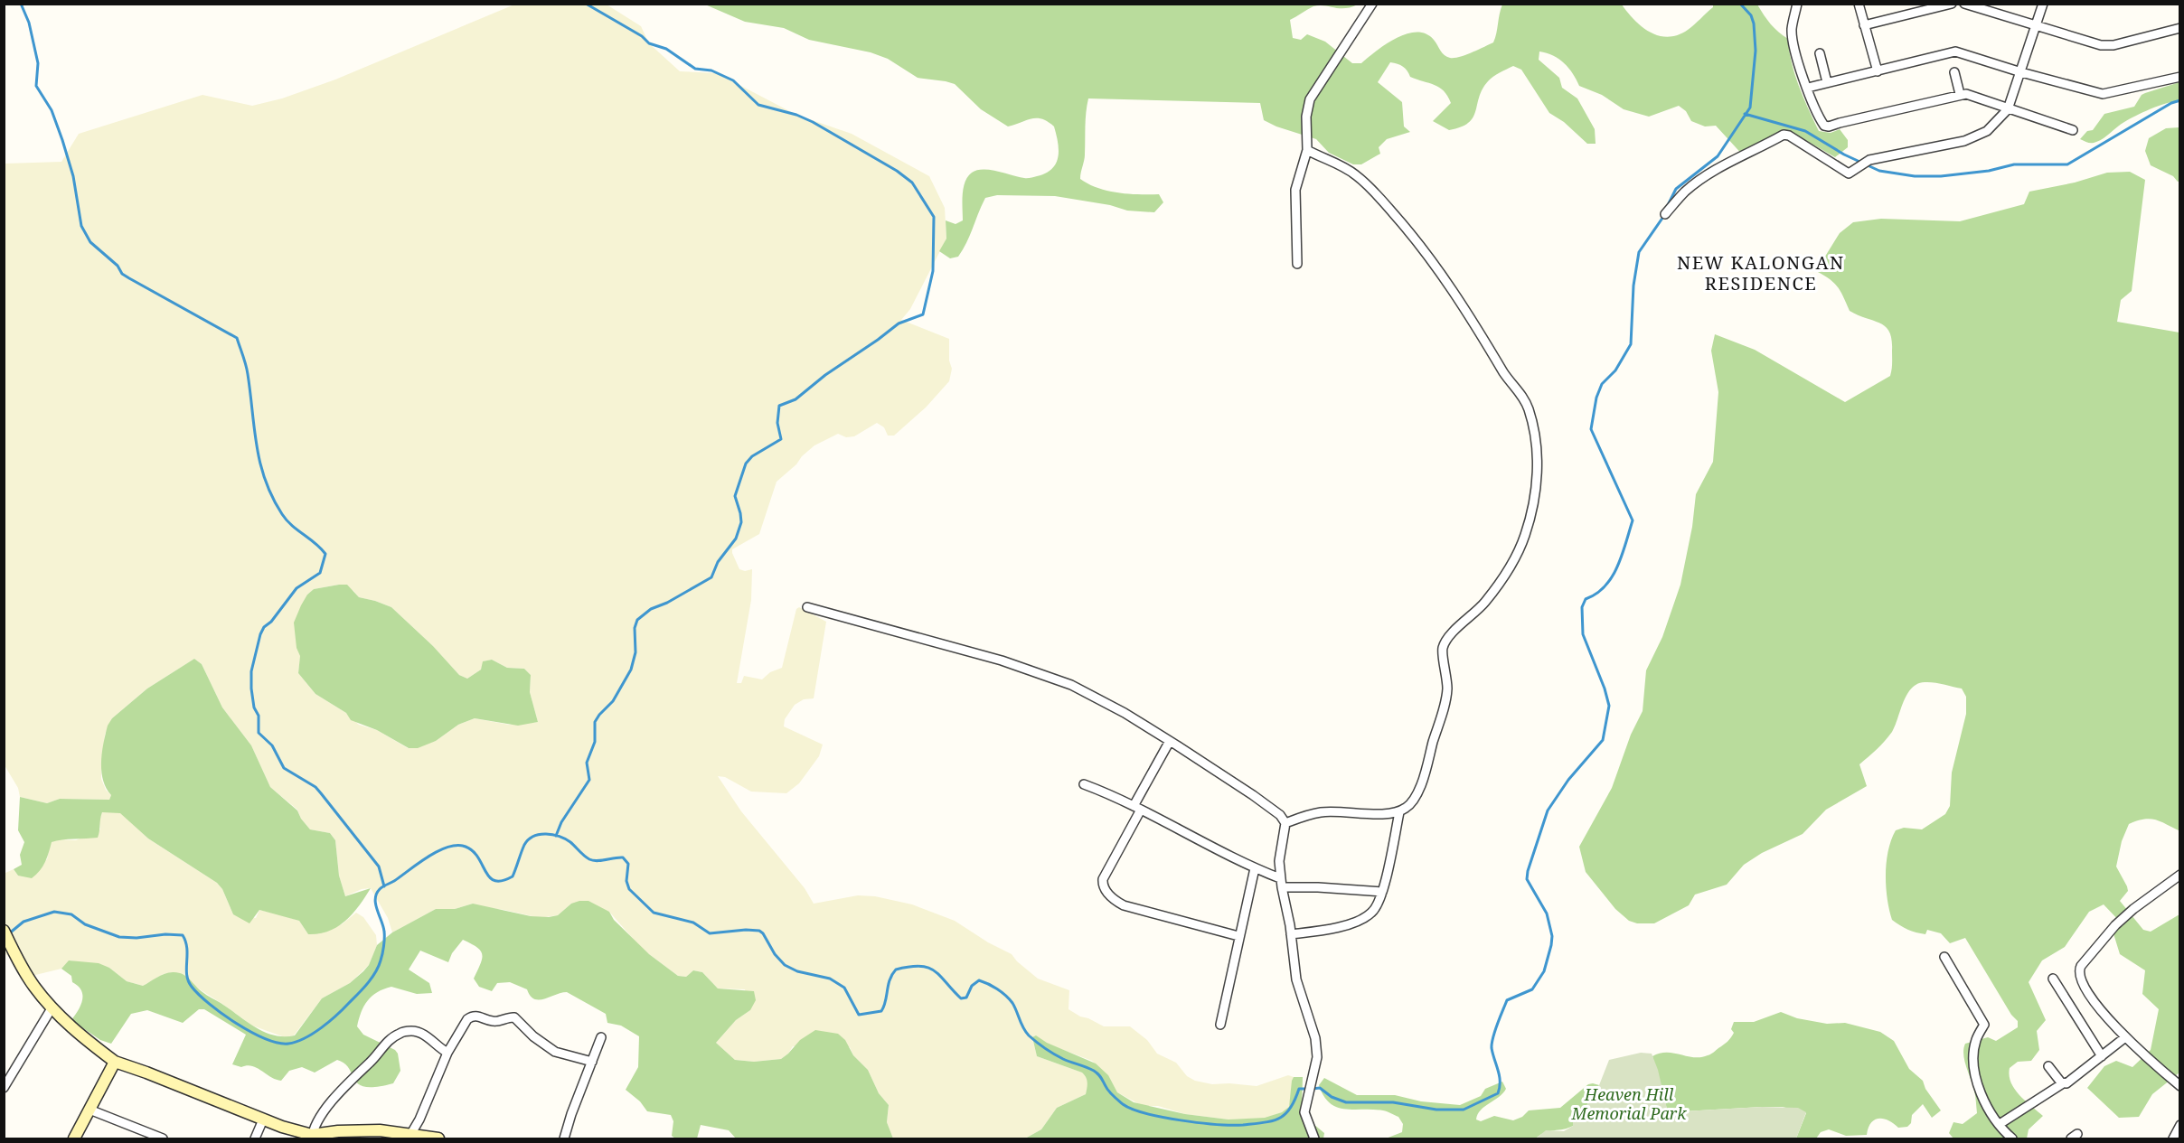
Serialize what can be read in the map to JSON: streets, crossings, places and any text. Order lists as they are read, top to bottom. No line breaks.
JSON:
{"districts":["NEW KALONGAN RESIDENCE"],"parks":["Heaven Hill Memorial Park"]}
